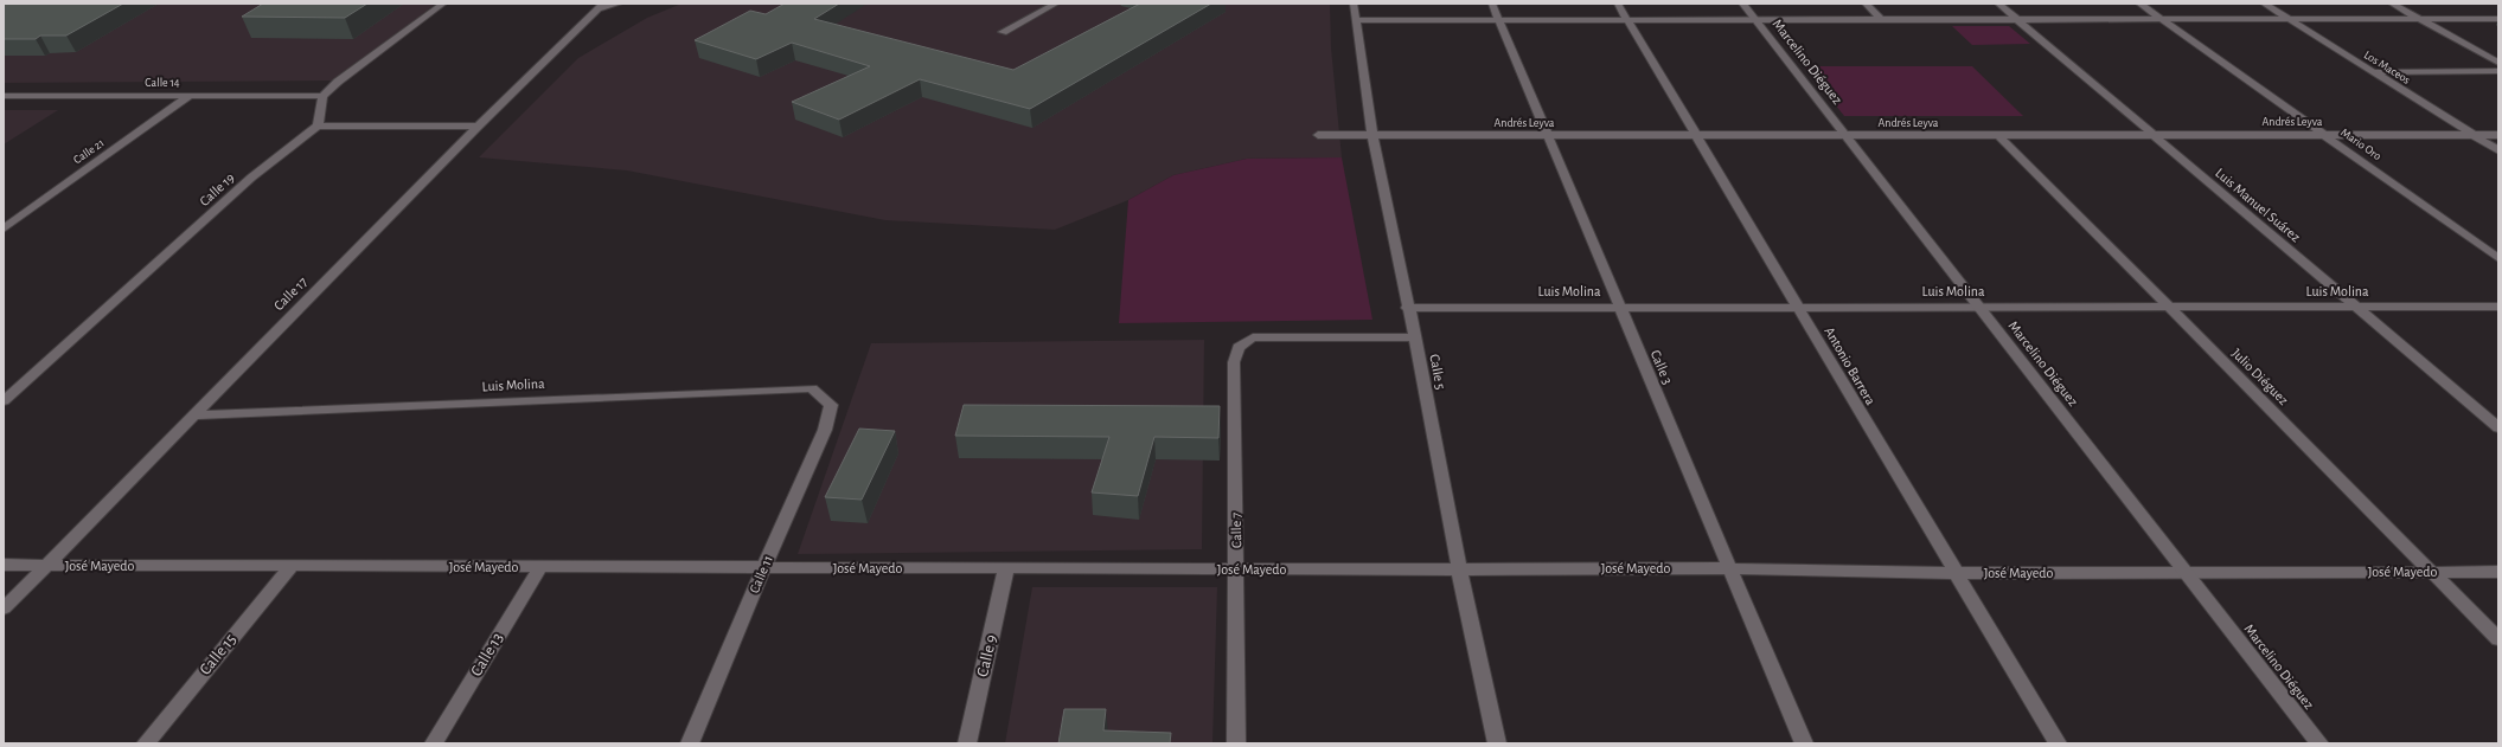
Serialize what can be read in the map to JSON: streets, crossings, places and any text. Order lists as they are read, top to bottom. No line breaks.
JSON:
{"streets":{"street":["Marcelino Diéguez","Los Maceos","Calle 14","Andrés Leyva","Mario Oro","Calle 21","Calle 19","Luis Manuel Suárez","Luis Molina","Calle 17","Antonio Barrera","Calle 3","Calle 5","Julio Diéguez","Calle 7","José Mayedo","Calle 11","Calle 15","Calle 13","Calle 9"]},"crossings":[["Marcelino Diéguez","Andrés Leyva"],["Marcelino Diéguez","Luis Molina"],["Marcelino Diéguez","José Mayedo"],["Los Maceos","Andrés Leyva"],["Calle 14","Calle 21"],["Andrés Leyva","Mario Oro"],["Andrés Leyva","Luis Manuel Suárez"],["Andrés Leyva","Antonio Barrera"],["Andrés Leyva","Calle 3"],["Andrés Leyva","Calle 5"],["Andrés Leyva","Julio Diéguez"],["Luis Manuel Suárez","Luis Molina"],["Luis Molina","Calle 17"],["Luis Molina","Antonio Barrera"],["Luis Molina","Calle 3"],["Luis Molina","Calle 5"],["Luis Molina","Julio Diéguez"],["Luis Molina","Calle 11"],["Calle 17","José Mayedo"],["Antonio Barrera","José Mayedo"],["Calle 3","José Mayedo"],["Calle 5","Calle 7"],["Calle 5","José Mayedo"],["Julio Diéguez","José Mayedo"],["Calle 7","José Mayedo"],["José Mayedo","Calle 11"],["José Mayedo","Calle 15"],["José Mayedo","Calle 13"],["José Mayedo","Calle 9"]]}
